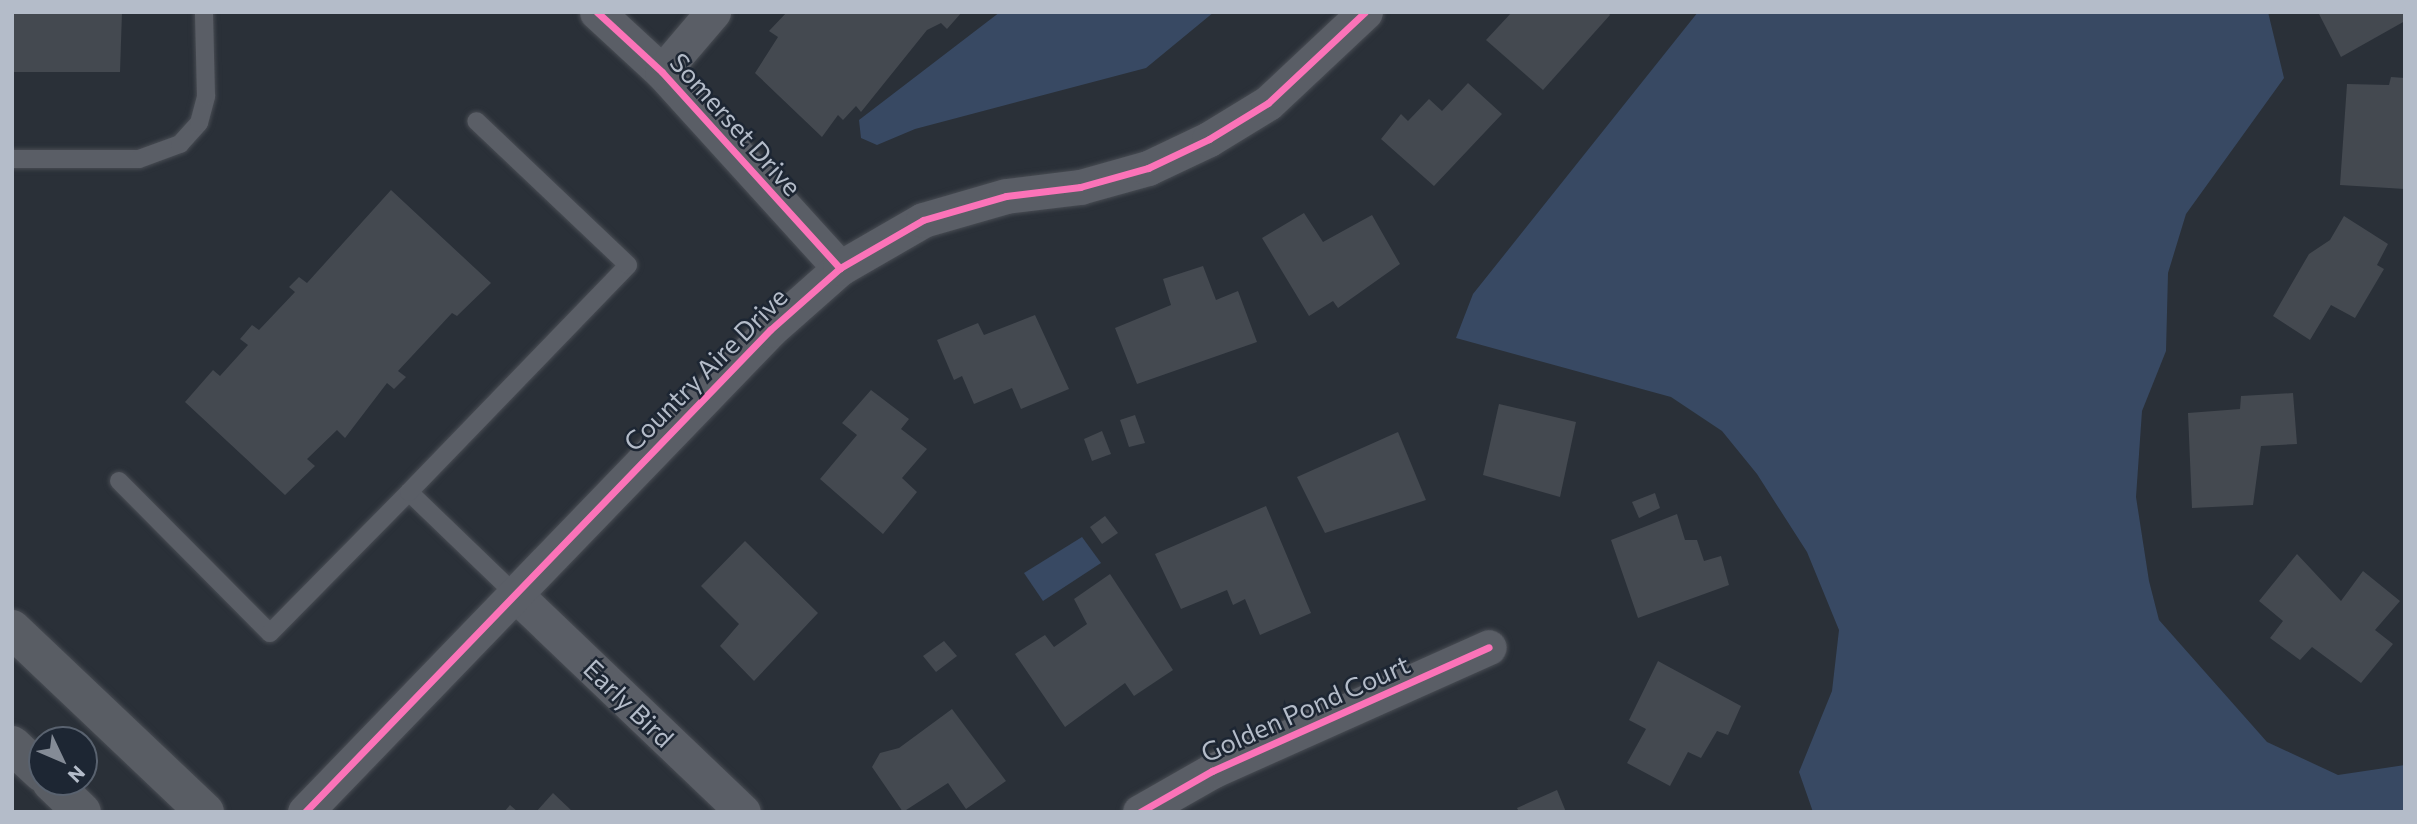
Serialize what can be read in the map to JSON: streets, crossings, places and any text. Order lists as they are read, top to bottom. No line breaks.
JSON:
{"streets":{"street":["Somerset Drive","Country Aire Drive","Early Bird","Golden Pond Court"]},"crossings":[["Somerset Drive","Country Aire Drive"],["Country Aire Drive","Early Bird"]],"north":"bottom right"}
